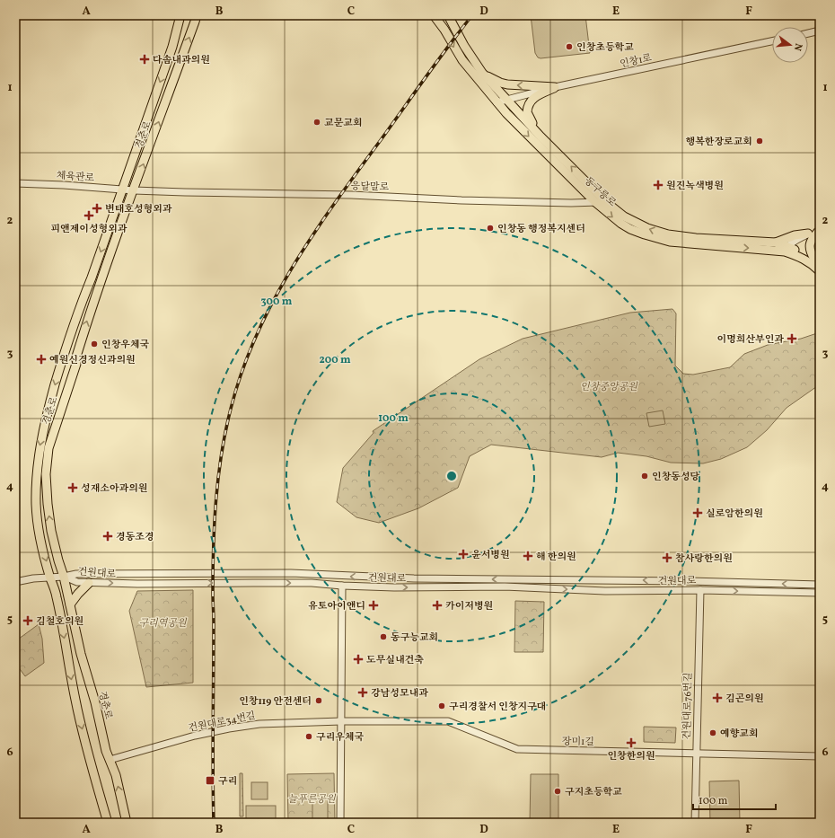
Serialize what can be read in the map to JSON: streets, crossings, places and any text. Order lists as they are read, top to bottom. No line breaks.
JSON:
{"streets":{"main road":["경춘로","동구릉로"],"street":["인창1로","체육관로","응달말로","건원대로","건원대로76번길","건원대로34번길","장미1길"]},"crossings":[["인창1로","동구릉로"],["경춘로","체육관로"],["경춘로","응달말로"],["경춘로","건원대로"],["경춘로","건원대로34번길"],["체육관로","응달말로"],["응달말로","동구릉로"],["건원대로","건원대로76번길"],["건원대로76번길","장미1길"],["건원대로34번길","장미1길"]],"parks":["인창중앙공원","구리역공원","늘푸른공원"],"places":{"other":["인창초등학교","교문교회","행복한장로교회","인창동 행정복지센터","인창우체국","인창동성당","동구능교회","인창119 안전센터","구리경찰서 인창지구대","예향교회","구리우체국","구지초등학교"],"health":["다솜내과의원","원진녹색병원","변태호성형외과","피앤제이성형외과","이명희산부인과","예원신경정신과의원","성재소아과의원","실로암한의원","경동조경","윤서병원","해 한의원","참사랑한의원","유토아이앤디","카이저병원","김철호의원","도무실내건축","강남성모내과","김곤의원","인창한의원"],"transit":["구리"]},"scale_bar":"100 m","north":"right","grid":{"columns":["A","B","C","D","E","F"],"rows":["1","2","3","4","5","6"]},"rings":["300 m","200 m","100 m"]}
